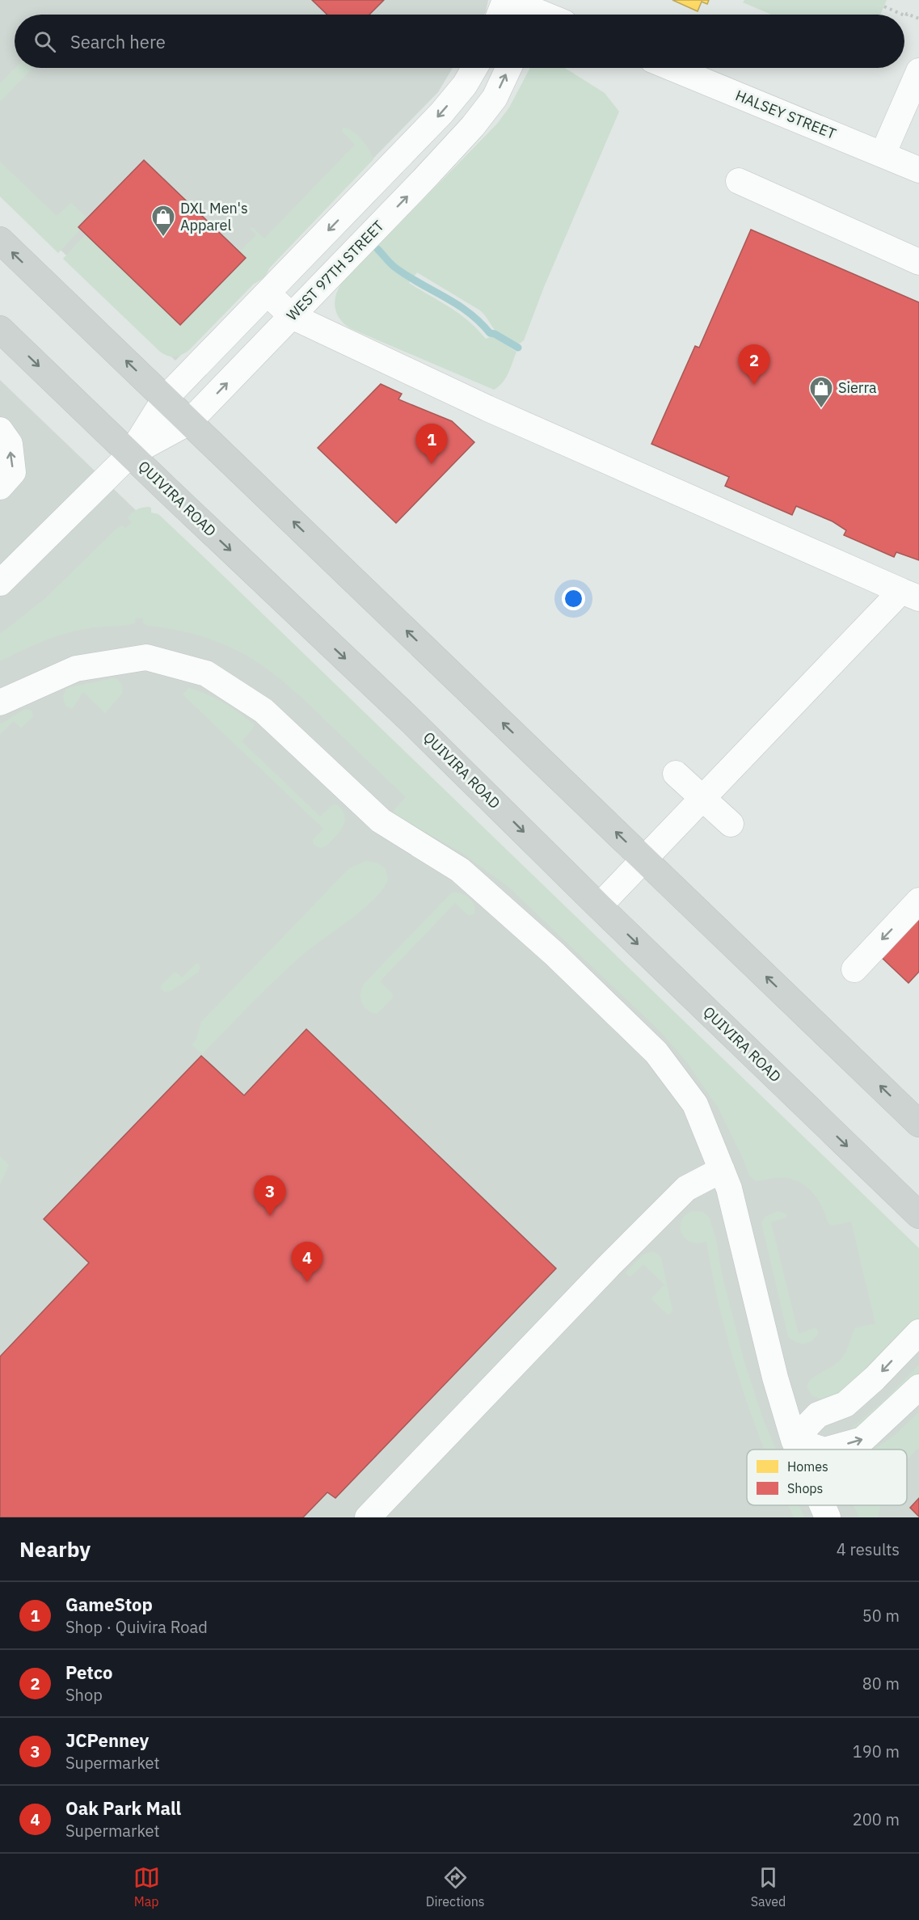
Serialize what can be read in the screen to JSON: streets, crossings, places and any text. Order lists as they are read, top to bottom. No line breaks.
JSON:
{"streets":{"main road":["QUIVIRA ROAD"],"street":["HALSEY STREET","WEST 97TH STREET"]},"crossings":[["WEST 97TH STREET","QUIVIRA ROAD"]],"places":{"shop":["DXL Men's Apparel","Sierra"]},"legend":["Homes","Shops"],"page":{"search":"Search here","pins":["2","1","3","4"],"heading":["Nearby","4 results"],"list":[{"mark":"1","name":"GameStop","note":"Shop · Quivira Road","value":"50 m"},{"mark":"2","name":"Petco","note":"Shop","value":"80 m"},{"mark":"3","name":"JCPenney","note":"Supermarket","value":"190 m"},{"mark":"4","name":"Oak Park Mall","note":"Supermarket","value":"200 m"}],"nav":["Map","Directions","Saved"]}}
